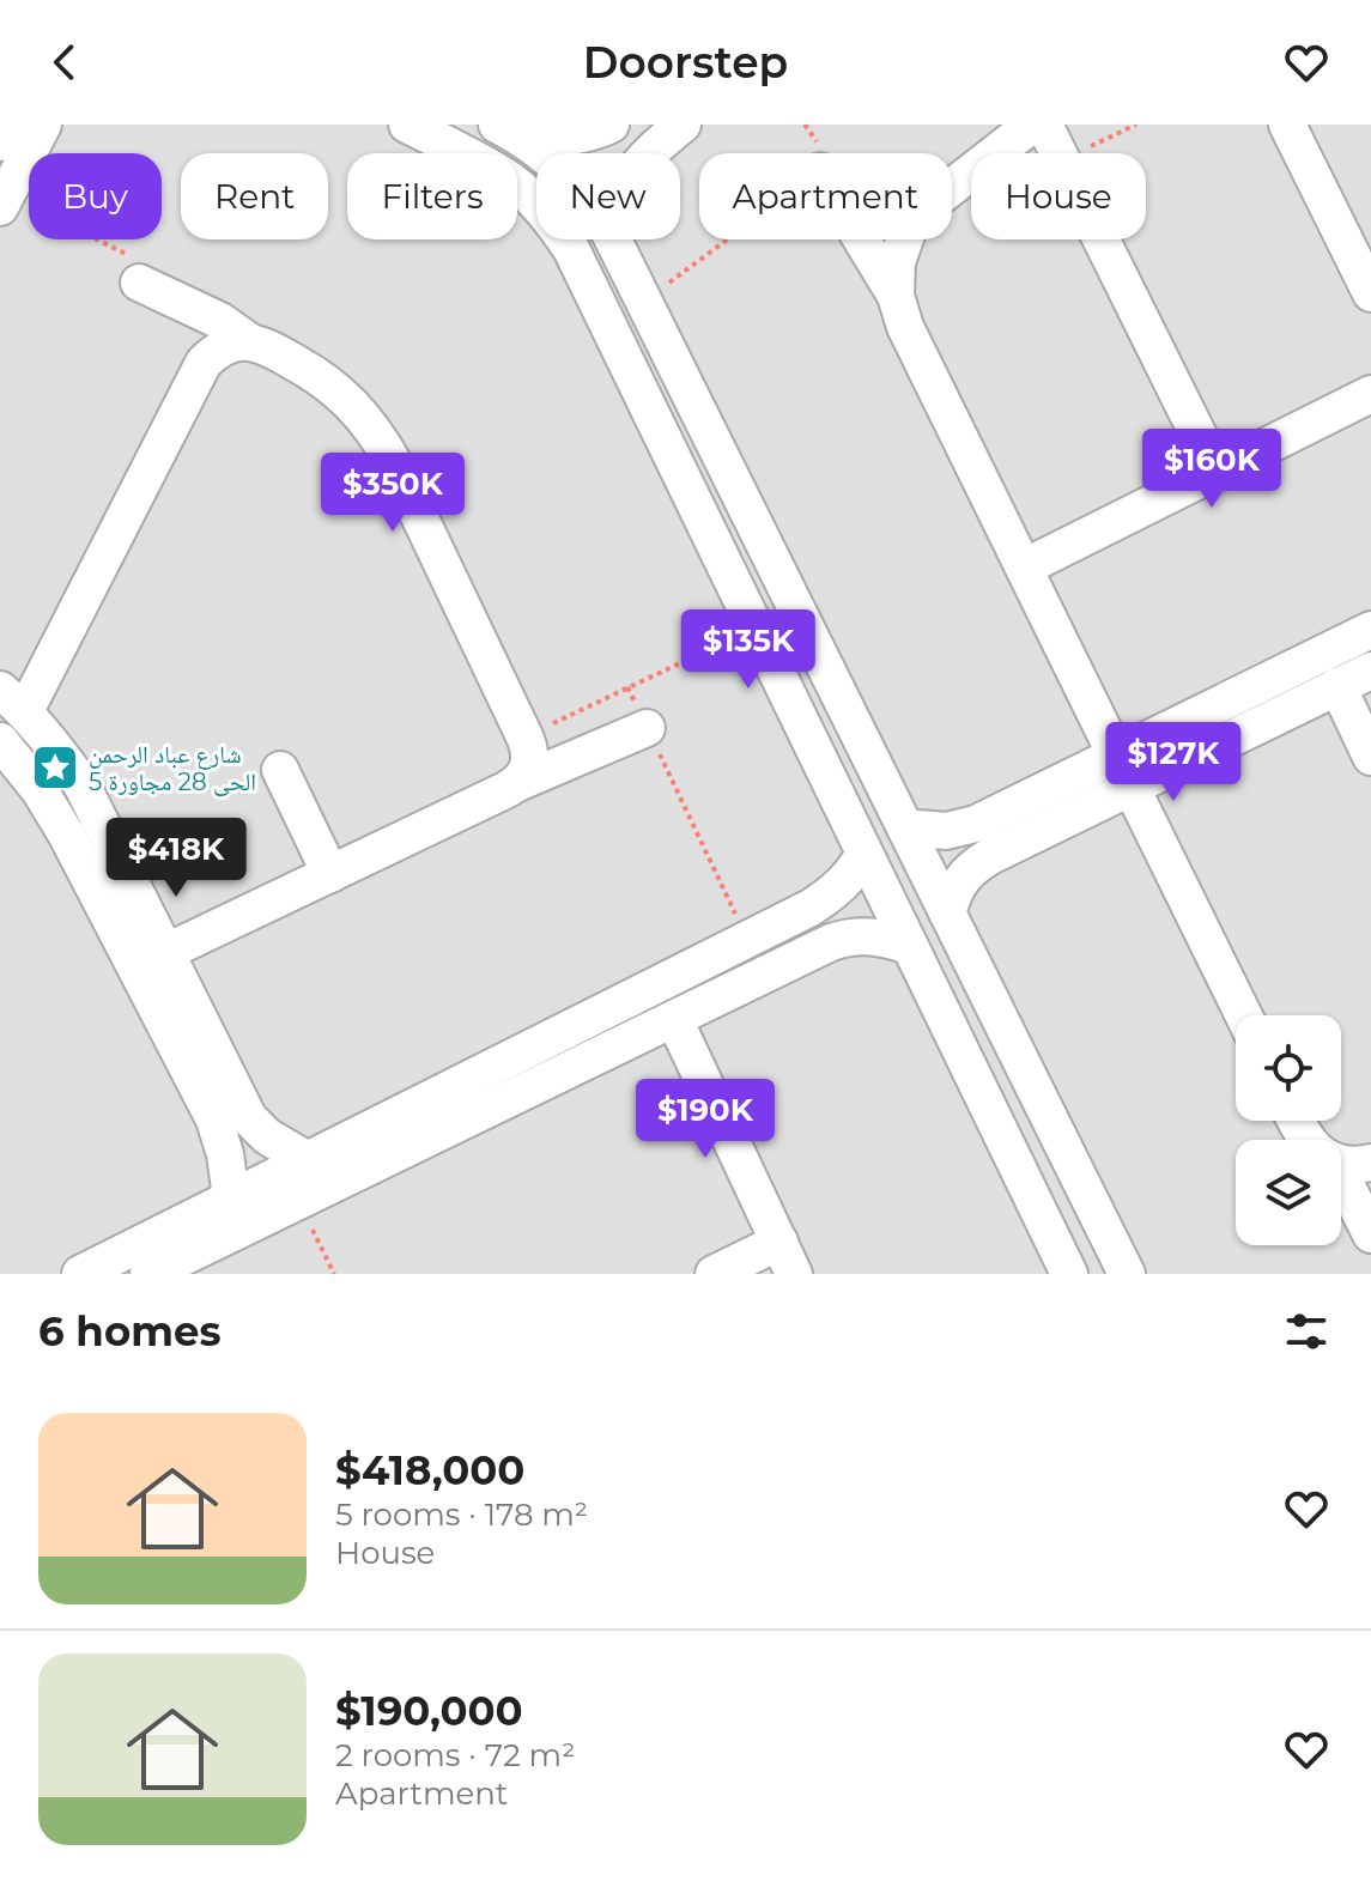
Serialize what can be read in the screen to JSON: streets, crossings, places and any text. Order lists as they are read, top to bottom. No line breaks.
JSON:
{"places":{"place":["شارع عباد الرحمن الحى 28 مجاورة 5"]},"page":{"header":"Doorstep","chip":["Buy","Rent","Filters","New","Apartment","House"],"price":["$160K","$350K","$135K","$127K","$418K","$190K"],"heading":"6 homes","list":[{"name":"$418,000","note":"5 rooms · 178 m² · House"},{"name":"$190,000","note":"2 rooms · 72 m² · Apartment"}]}}
